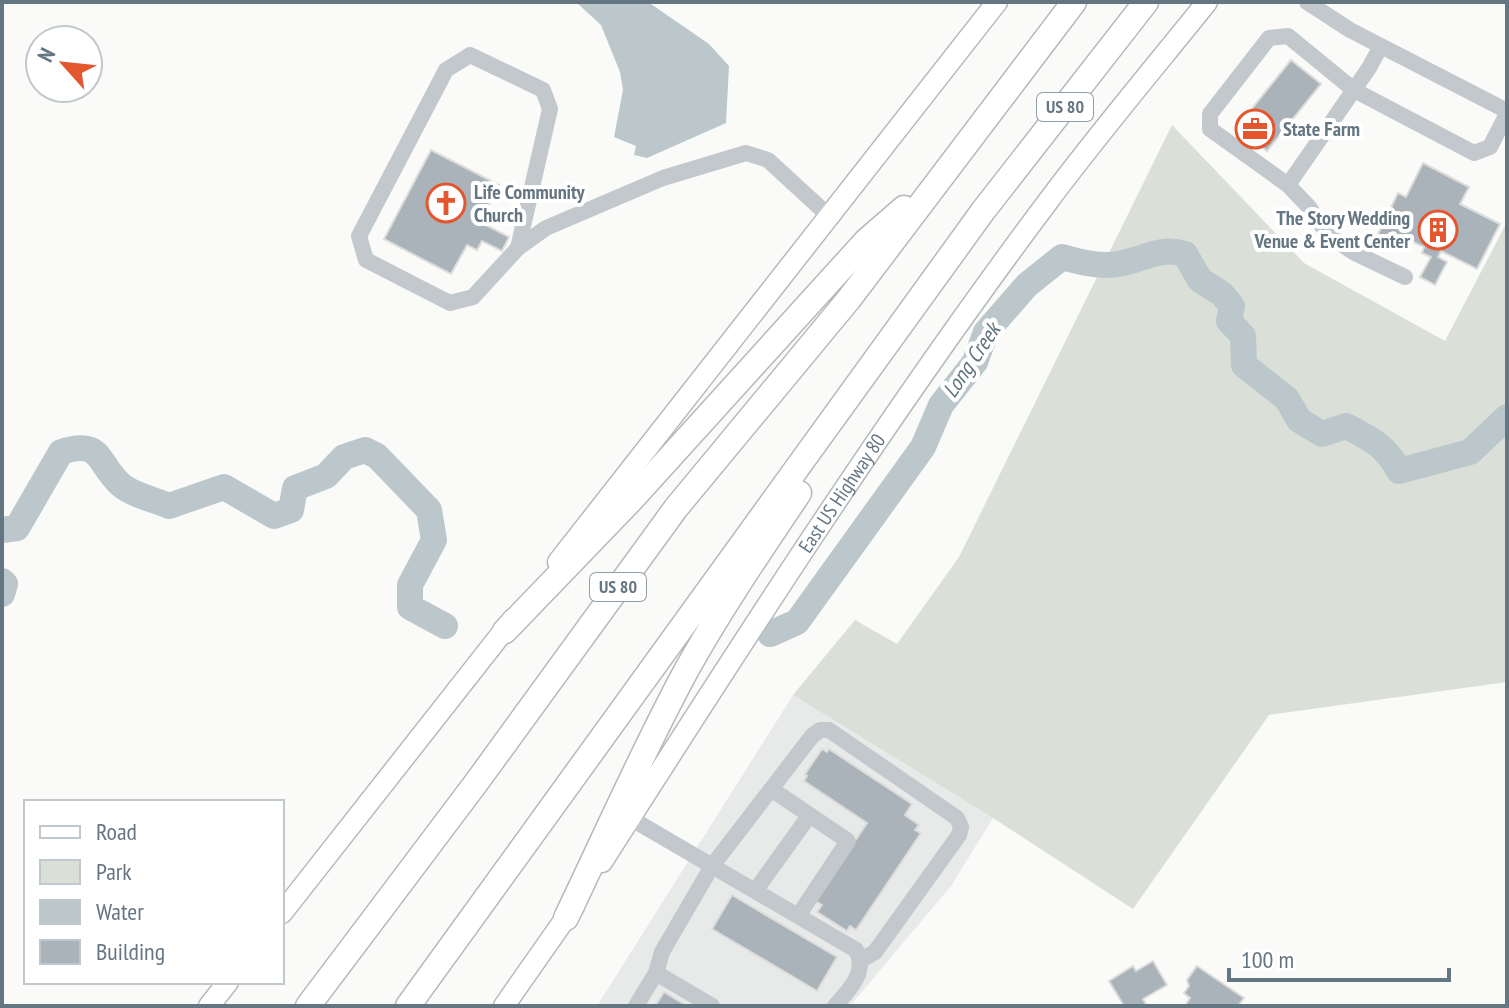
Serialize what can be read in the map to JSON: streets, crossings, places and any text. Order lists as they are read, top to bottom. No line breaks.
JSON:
{"streets":{"highway":["US 80"],"main road":["East US Highway 80"]},"water":["Long Creek"],"places":{"office":["State Farm"],"church":["Life Community Church"],"building":["The Story Wedding Venue & Event Center"]},"legend":["Road","Park","Water","Building"],"scale_bar":"100 m","north":"top left"}
